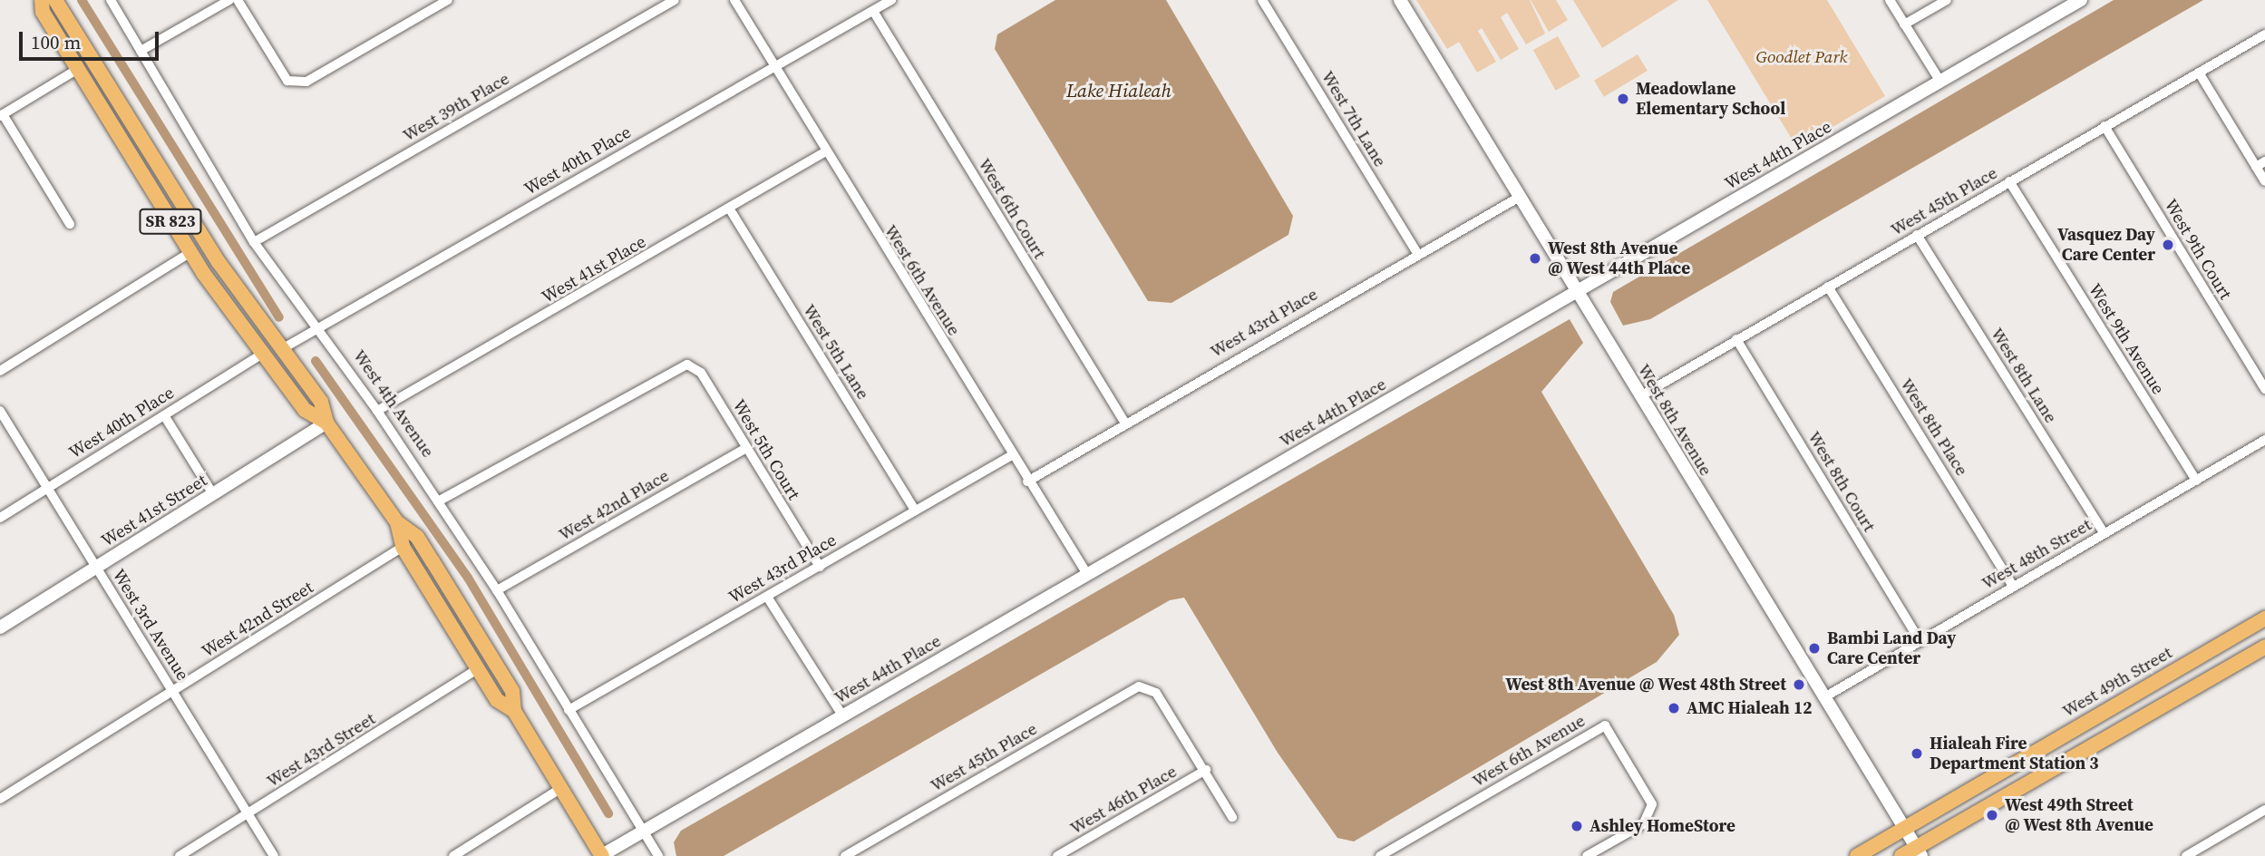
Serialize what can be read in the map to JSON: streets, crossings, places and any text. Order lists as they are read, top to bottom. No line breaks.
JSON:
{"streets":{"main road":["SR 823","West 49th Street"],"street":["West 39th Place","West 7th Lane","West 44th Place","West 40th Place","West 45th Place","West 6th Court","West 9th Court","West 41st Place","West 6th Avenue","West 43rd Place","West 9th Avenue","West 5th Lane","West 8th Lane","West 4th Avenue","West 8th Avenue","West 8th Place","West 5th Court","West 8th Court","West 42nd Place","West 41st Street","West 48th Street","West 42nd Street","West 3rd Avenue","West 43rd Street","West 46th Place"]},"crossings":[["West 39th Place","West 4th Avenue"],["West 7th Lane","West 43rd Place"],["West 44th Place","SR 823"],["West 44th Place","West 6th Avenue"],["West 44th Place","West 4th Avenue"],["West 44th Place","West 8th Avenue"],["West 40th Place","West 6th Court"],["West 40th Place","SR 823"],["West 40th Place","West 6th Avenue"],["West 40th Place","West 4th Avenue"],["West 40th Place","West 3rd Avenue"],["West 45th Place","West 9th Court"],["West 45th Place","West 9th Avenue"],["West 45th Place","West 8th Lane"],["West 45th Place","West 8th Avenue"],["West 45th Place","West 8th Place"],["West 45th Place","West 8th Court"],["West 45th Place","West 46th Place"],["West 6th Court","West 43rd Place"],["SR 823","West 41st Street"],["SR 823","West 42nd Street"],["SR 823","West 43rd Street"],["West 41st Place","West 6th Avenue"],["West 41st Place","West 5th Lane"],["West 41st Place","West 4th Avenue"],["West 6th Avenue","West 43rd Place"],["West 43rd Place","West 5th Lane"],["West 43rd Place","West 4th Avenue"],["West 43rd Place","West 8th Avenue"],["West 43rd Place","West 5th Court"],["West 9th Avenue","West 48th Street"],["West 8th Lane","West 48th Street"],["West 4th Avenue","West 5th Court"],["West 4th Avenue","West 42nd Place"],["West 8th Avenue","West 48th Street"],["West 8th Avenue","West 49th Street"],["West 8th Place","West 48th Street"],["West 5th Court","West 42nd Place"],["West 8th Court","West 48th Street"],["West 41st Street","West 3rd Avenue"],["West 42nd Street","West 3rd Avenue"],["West 3rd Avenue","West 43rd Street"]],"water":["Lake Hialeah"],"parks":["Goodlet Park"],"places":["Meadowlane Elementary School","Vasquez Day Care Center","West 8th Avenue @ West 44th Place","Bambi Land Day Care Center","West 8th Avenue @ West 48th Street","AMC Hialeah 12","Hialeah Fire Department Station 3","West 49th Street @ West 8th Avenue","Ashley HomeStore"],"scale_bar":"100 m"}
